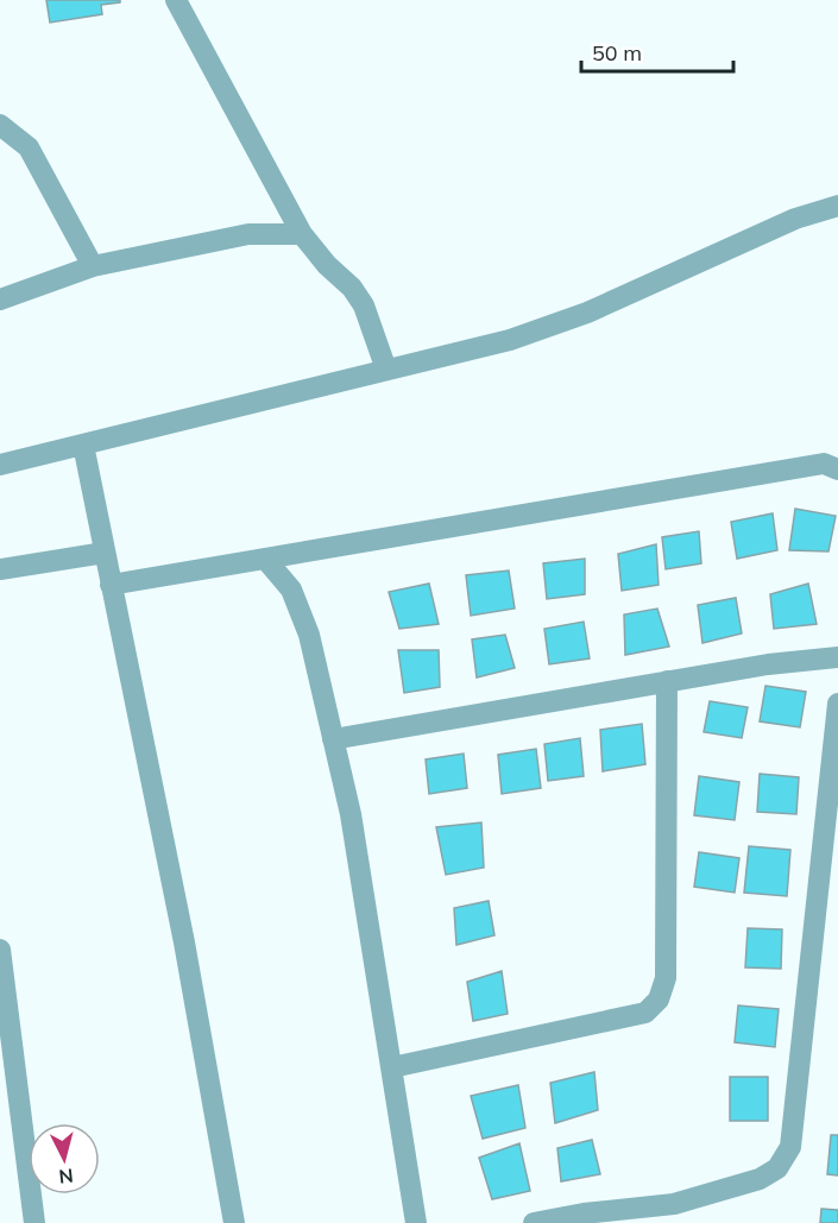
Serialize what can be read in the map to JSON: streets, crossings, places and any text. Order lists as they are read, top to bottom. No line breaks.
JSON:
{"scale_bar":"50 m","north":"bottom"}
